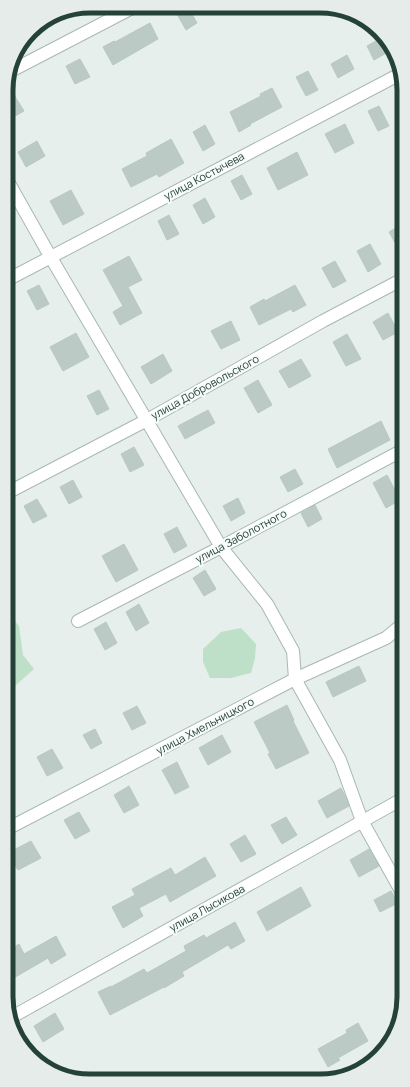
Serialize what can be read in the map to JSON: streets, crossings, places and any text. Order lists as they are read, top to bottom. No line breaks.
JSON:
{"streets":{"street":["улица Костычева","улица Добровольского","улица Заболотного","улица Хмельницкого","улица Лысикова"]}}
